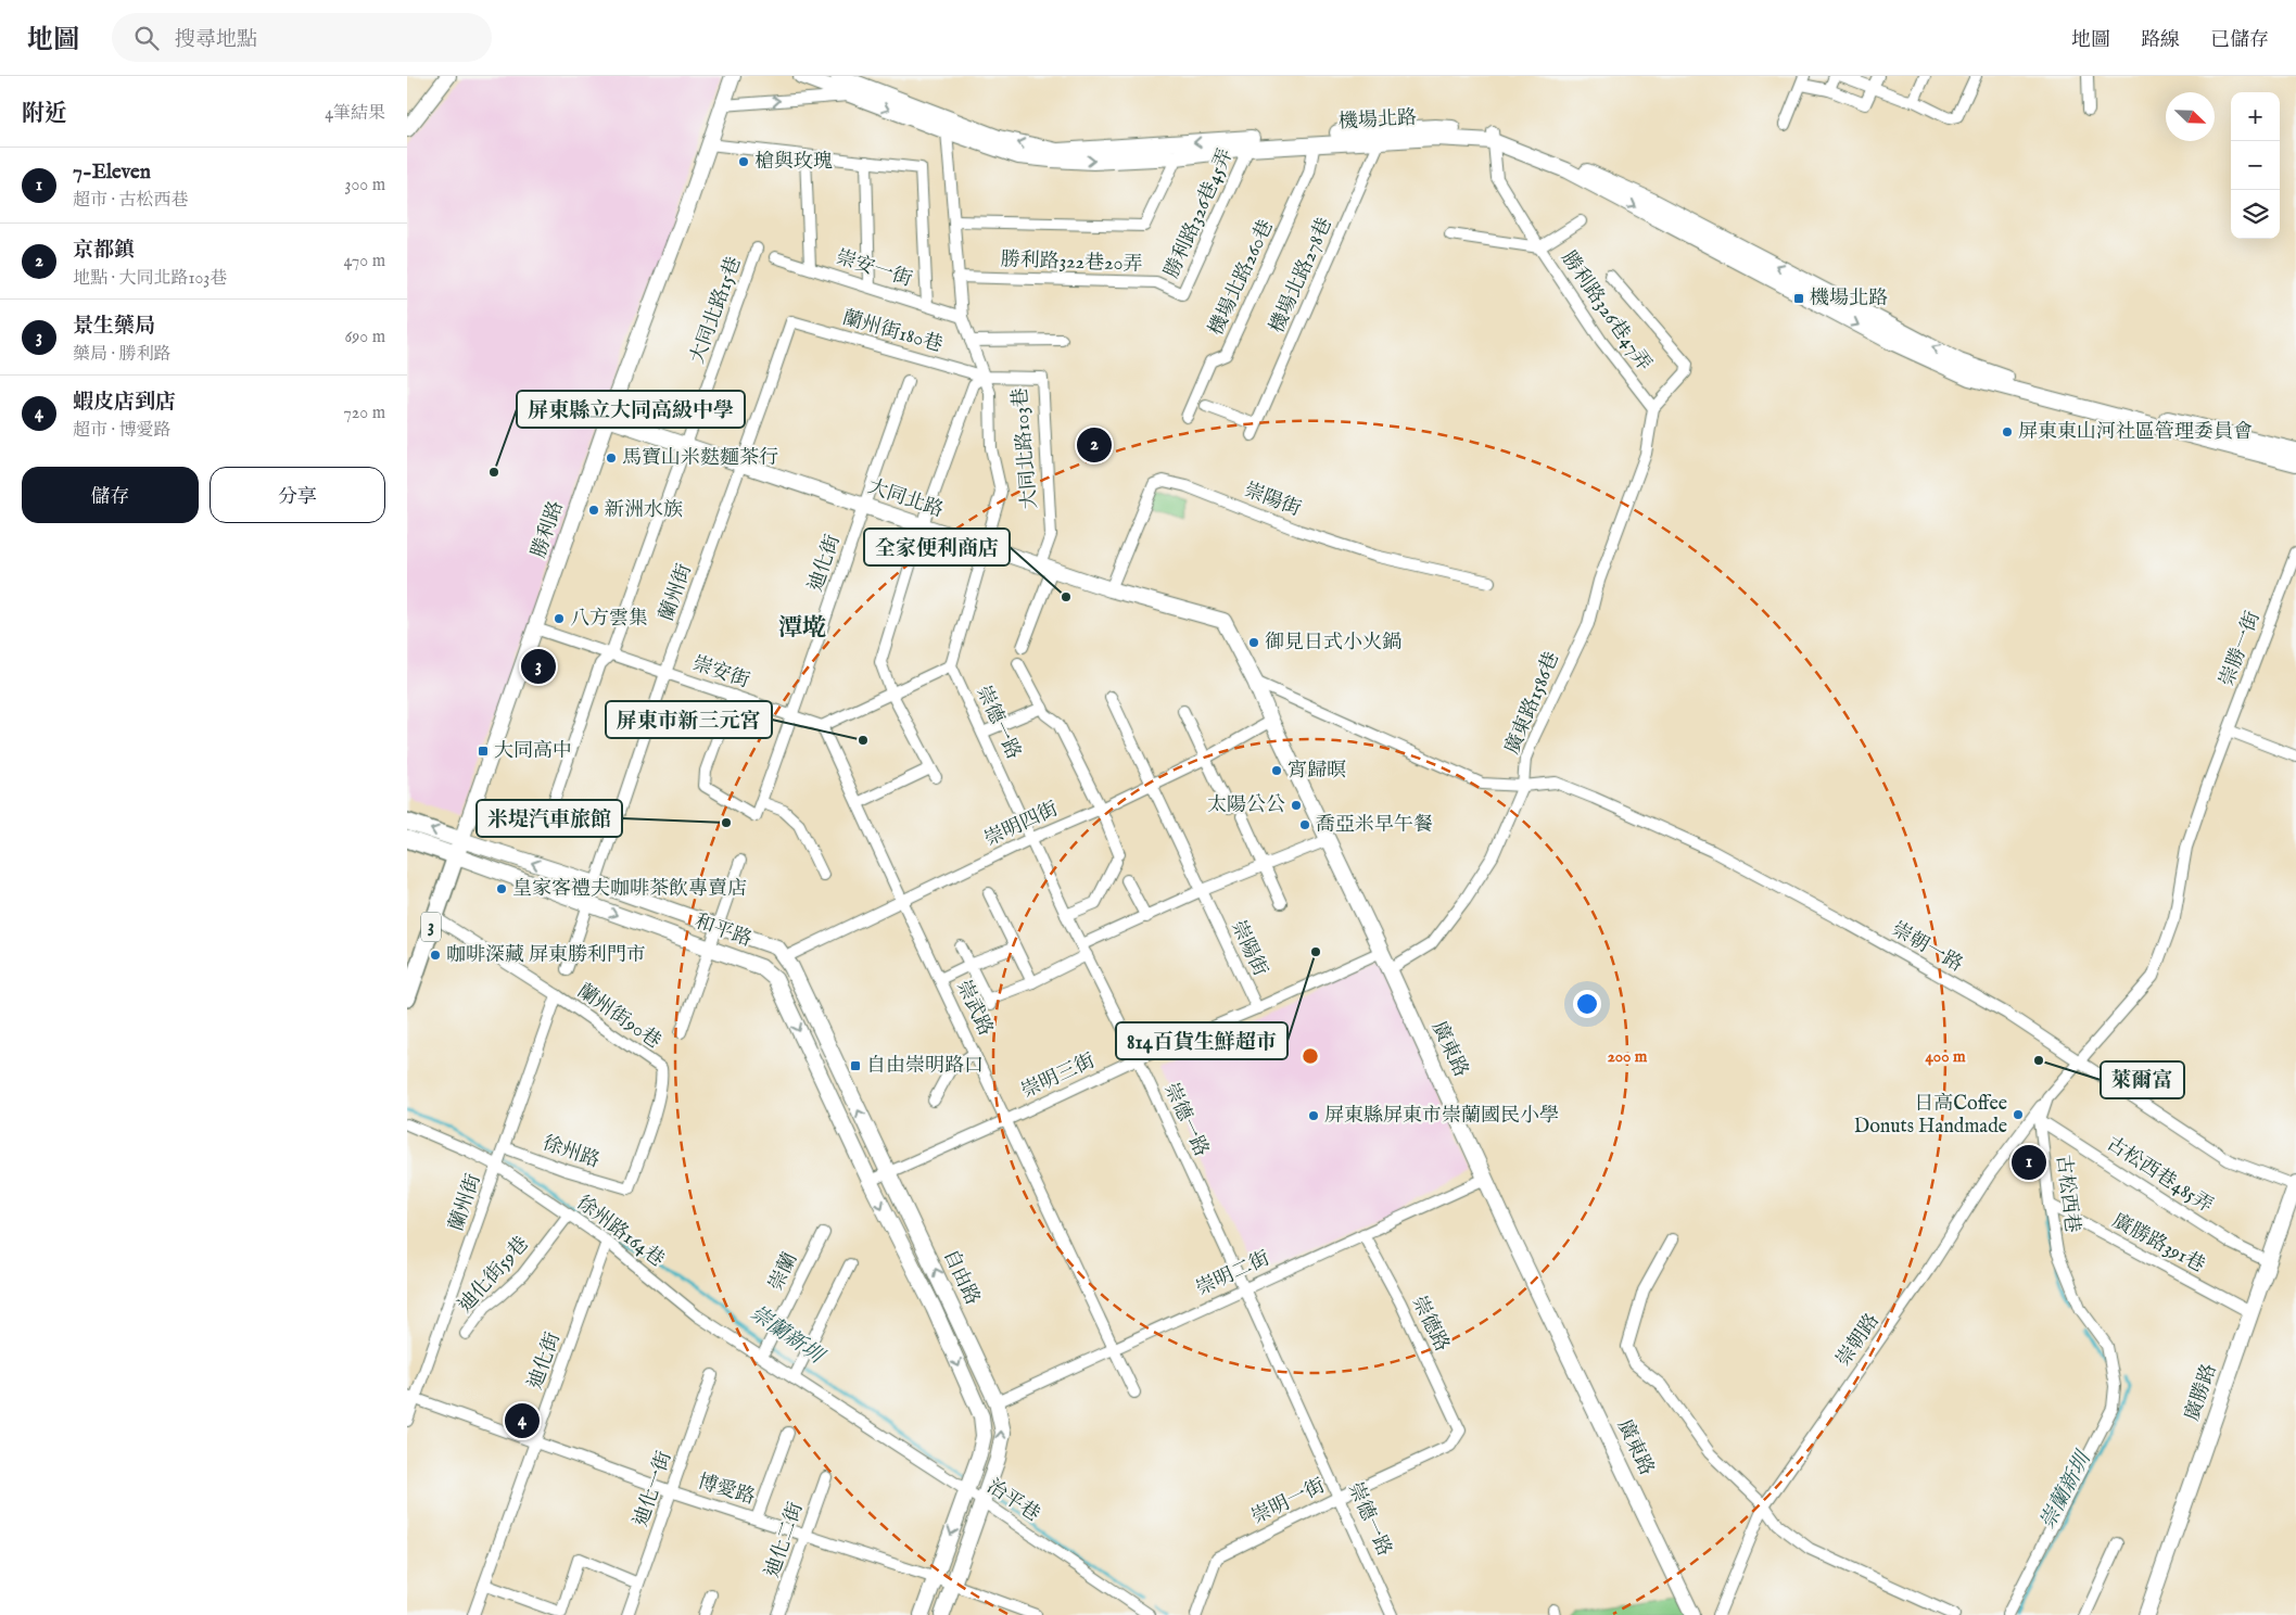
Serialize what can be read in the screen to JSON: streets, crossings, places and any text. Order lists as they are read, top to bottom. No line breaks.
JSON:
{"streets":{"main road":["勝利路","3","和平路"],"street":["機場北路","勝利路326巷45弄","勝利路322巷20弄","崇安一街","機場北路278巷","機場北路260巷","大同北路15巷","勝利路326巷47弄","蘭州街180巷","大同北路103巷","大同北路","崇陽街","迪化街","蘭州街","崇勝一街","崇安街","廣東路1586巷","崇德一路","崇明四街","崇朝一路","崇武路","蘭州街90巷","廣東路","崇明三街","徐州路","古松西巷485弄","古松西巷","徐州路164巷","廣勝路391巷","崇蘭","崇明二街","迪化街59巷","自由路","崇德路","崇朝路","廣勝路","迪化一街","博愛路","治平巷","崇明一街","迪化二街"]},"crossings":[["機場北路","勝利路326巷45弄"],["機場北路","勝利路322巷20弄"],["機場北路","機場北路278巷"],["機場北路","機場北路260巷"],["機場北路","勝利路326巷47弄"],["勝利路326巷45弄","勝利路322巷20弄"],["大同北路15巷","大同北路"],["大同北路15巷","崇安街"],["勝利路326巷47弄","廣東路1586巷"],["蘭州街180巷","大同北路103巷"],["蘭州街180巷","蘭州街"],["大同北路103巷","大同北路"],["大同北路","崇陽街"],["大同北路","勝利路"],["大同北路","迪化街"],["大同北路","蘭州街"],["大同北路","廣東路"],["崇陽街","崇明四街"],["崇陽街","崇明三街"],["勝利路","崇安街"],["勝利路","和平路"],["勝利路","蘭州街90巷"],["迪化街","崇安街"],["迪化街","徐州路164巷"],["迪化街","博愛路"],["蘭州街","崇安街"],["蘭州街","和平路"],["蘭州街","蘭州街90巷"],["蘭州街","徐州路"],["蘭州街","徐州路164巷"],["蘭州街","博愛路"],["崇勝一街","古松西巷"],["崇安街","崇武路"],["廣東路1586巷","崇朝一路"],["廣東路1586巷","廣東路"],["崇德一路","崇明四街"],["崇德一路","崇明三街"],["崇德一路","崇明二街"],["崇德一路","崇明一街"],["崇明四街","和平路"],["崇明四街","崇武路"],["崇明四街","廣東路"],["崇明四街","自由路"],["和平路","自由路"],["崇朝一路","古松西巷"],["崇朝一路","廣勝路"],["崇武路","崇明三街"],["崇武路","崇明二街"],["蘭州街90巷","徐州路"],["廣東路","崇明三街"],["廣東路","崇明二街"],["崇明三街","自由路"],["徐州路","徐州路164巷"],["古松西巷485弄","古松西巷"],["古松西巷485弄","崇朝路"],["古松西巷485弄","廣勝路"],["古松西巷","廣勝路391巷"],["古松西巷","崇朝路"],["徐州路164巷","崇蘭"],["徐州路164巷","迪化街59巷"],["徐州路164巷","治平巷"],["廣勝路391巷","廣勝路"],["崇明二街","自由路"],["崇明二街","崇德路"],["自由路","博愛路"],["自由路","治平巷"],["崇德路","崇明一街"],["迪化一街","博愛路"],["博愛路","迪化二街"]],"districts":["潭墘"],"water":["崇蘭新圳"],"places":{"other":["槍與玫瑰","屏東東山河社區管理委員會","馬寶山米麩麵茶行","屏東縣立大同高級中學","新洲水族","全家便利商店","八方雲集","御見日式小火鍋","屏東市新三元宮","宵歸暝","太陽公公","米堤汽車旅館","喬亞米早午餐","皇家客禮夫咖啡茶飲專賣店","814百貨生鮮超市","咖啡深藏 屏東勝利門市","萊爾富","日高Coffee Donuts Handmade","屏東縣屏東市崇蘭國民小學"],"transit":["機場北路","大同高中","自由崇明路口"]},"north":"bottom right","page":{"header":"地圖","search":"搜尋地點","nav":["地圖","路線","已儲存"],"heading":["附近","4筆結果"],"map_buttons":["+","−"],"list":[{"mark":"1","name":"7-Eleven","note":"超市 · 古松西巷","value":"300 m"},{"mark":"2","name":"京都鎮","note":"地點 · 大同北路103巷","value":"470 m"},{"mark":"3","name":"景生藥局","note":"藥局 · 勝利路","value":"690 m"},{"mark":"4","name":"蝦皮店到店","note":"超市 · 博愛路","value":"720 m"}],"pins":["2","3","1","4"],"buttons":["儲存","分享"]},"rings":["200 m","400 m"]}
